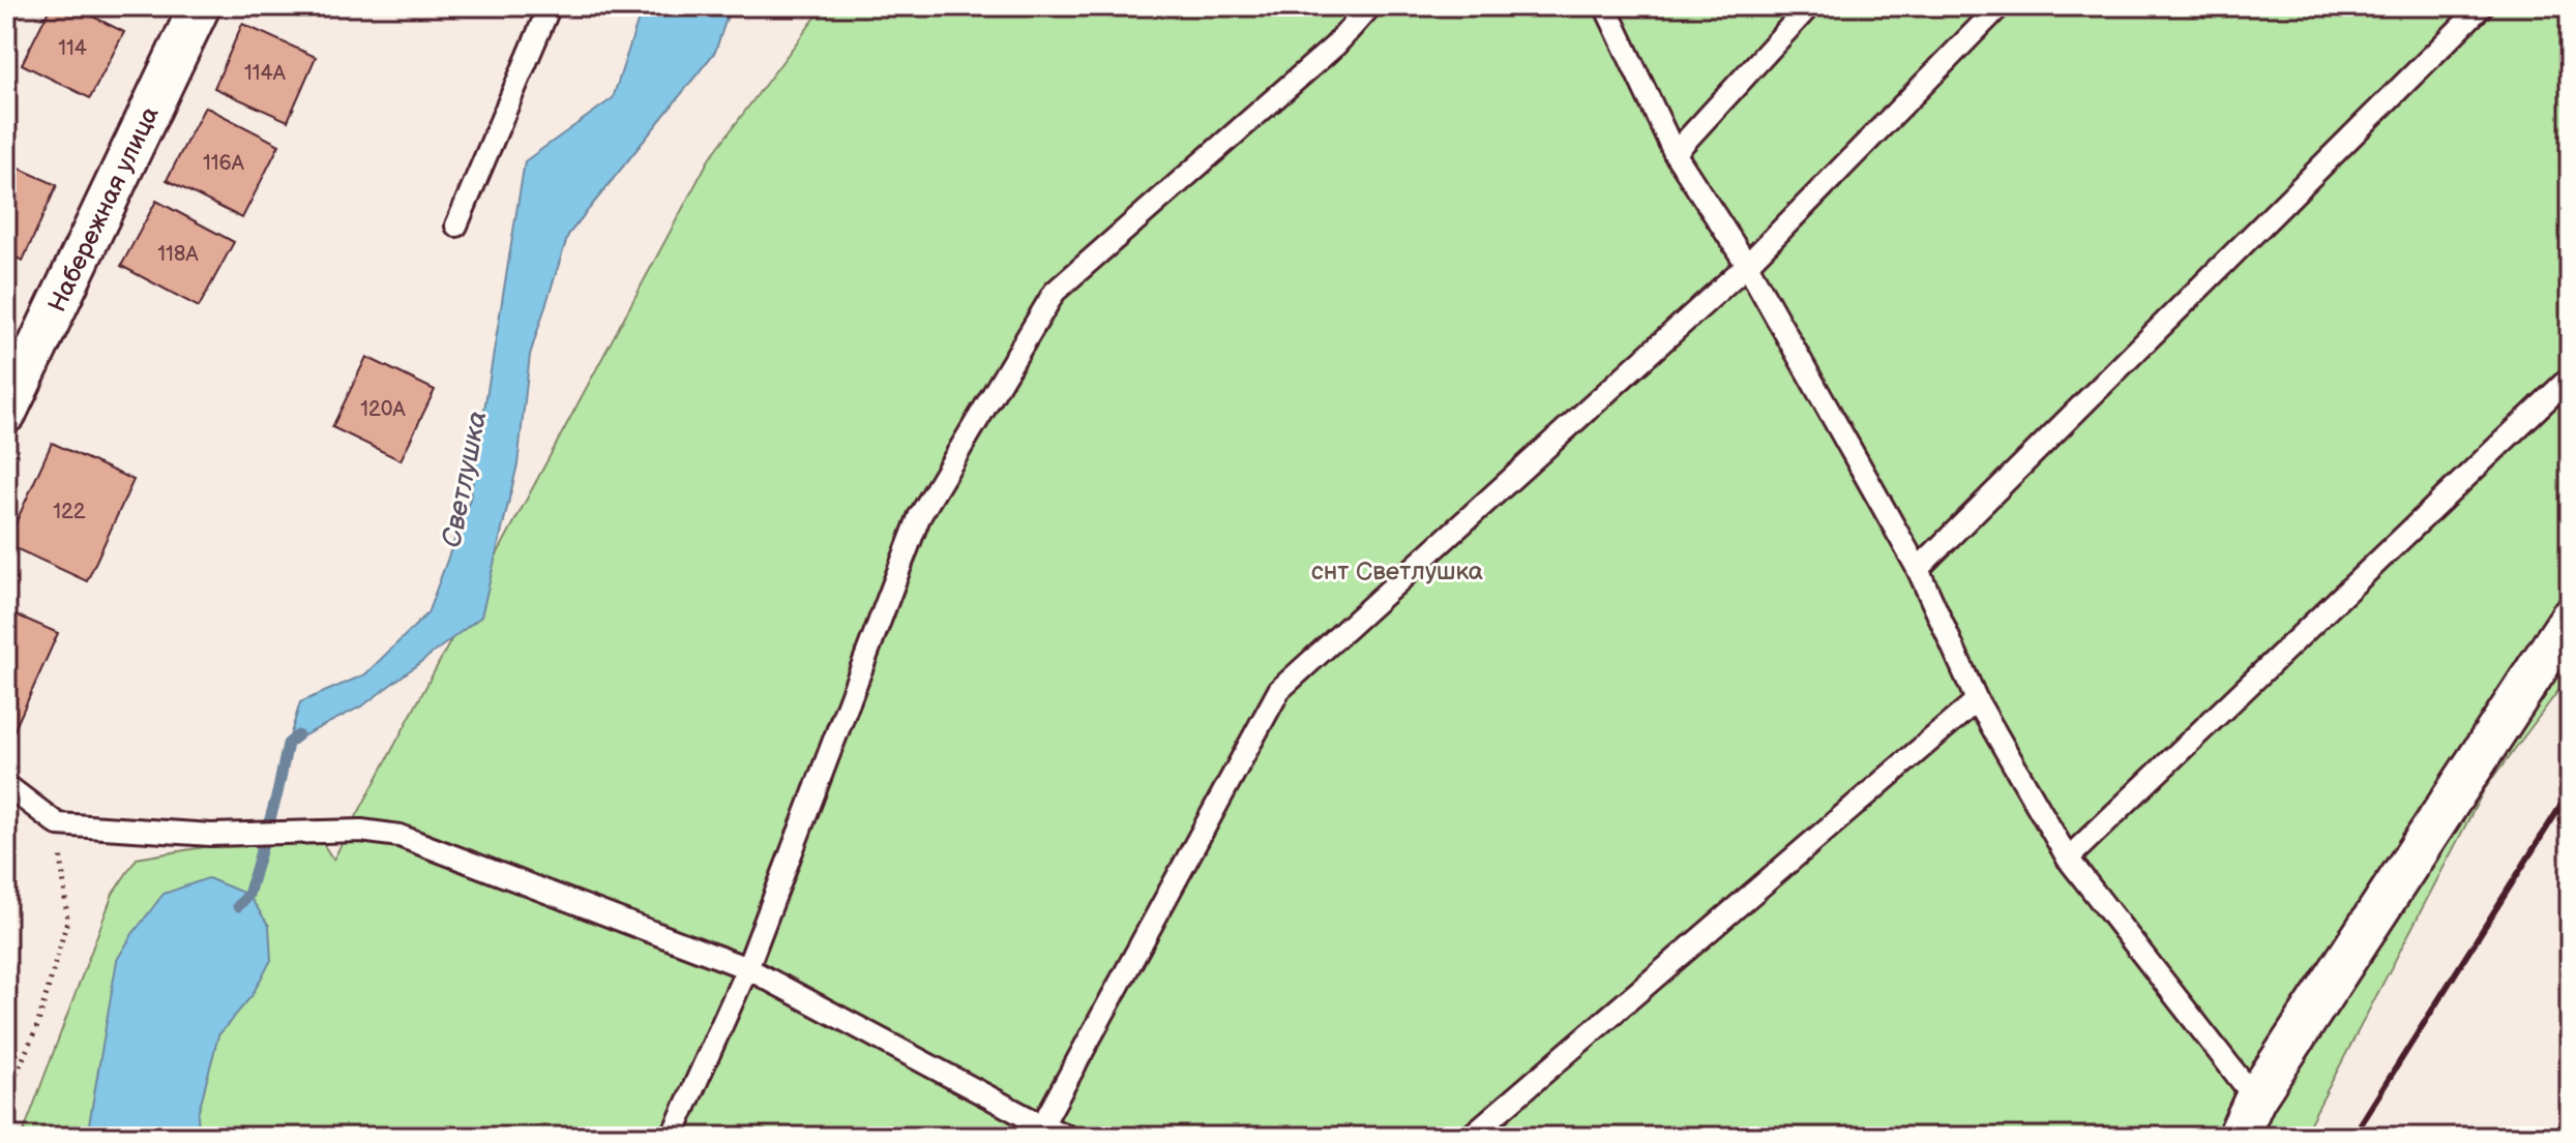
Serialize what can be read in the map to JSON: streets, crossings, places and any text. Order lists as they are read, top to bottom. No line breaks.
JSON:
{"streets":{"street":["Набережная улица"]},"water":["Светлушка"],"parks":["снт Светлушка"],"house_numbers":["114","114А","116А","118А","120А","122"]}
